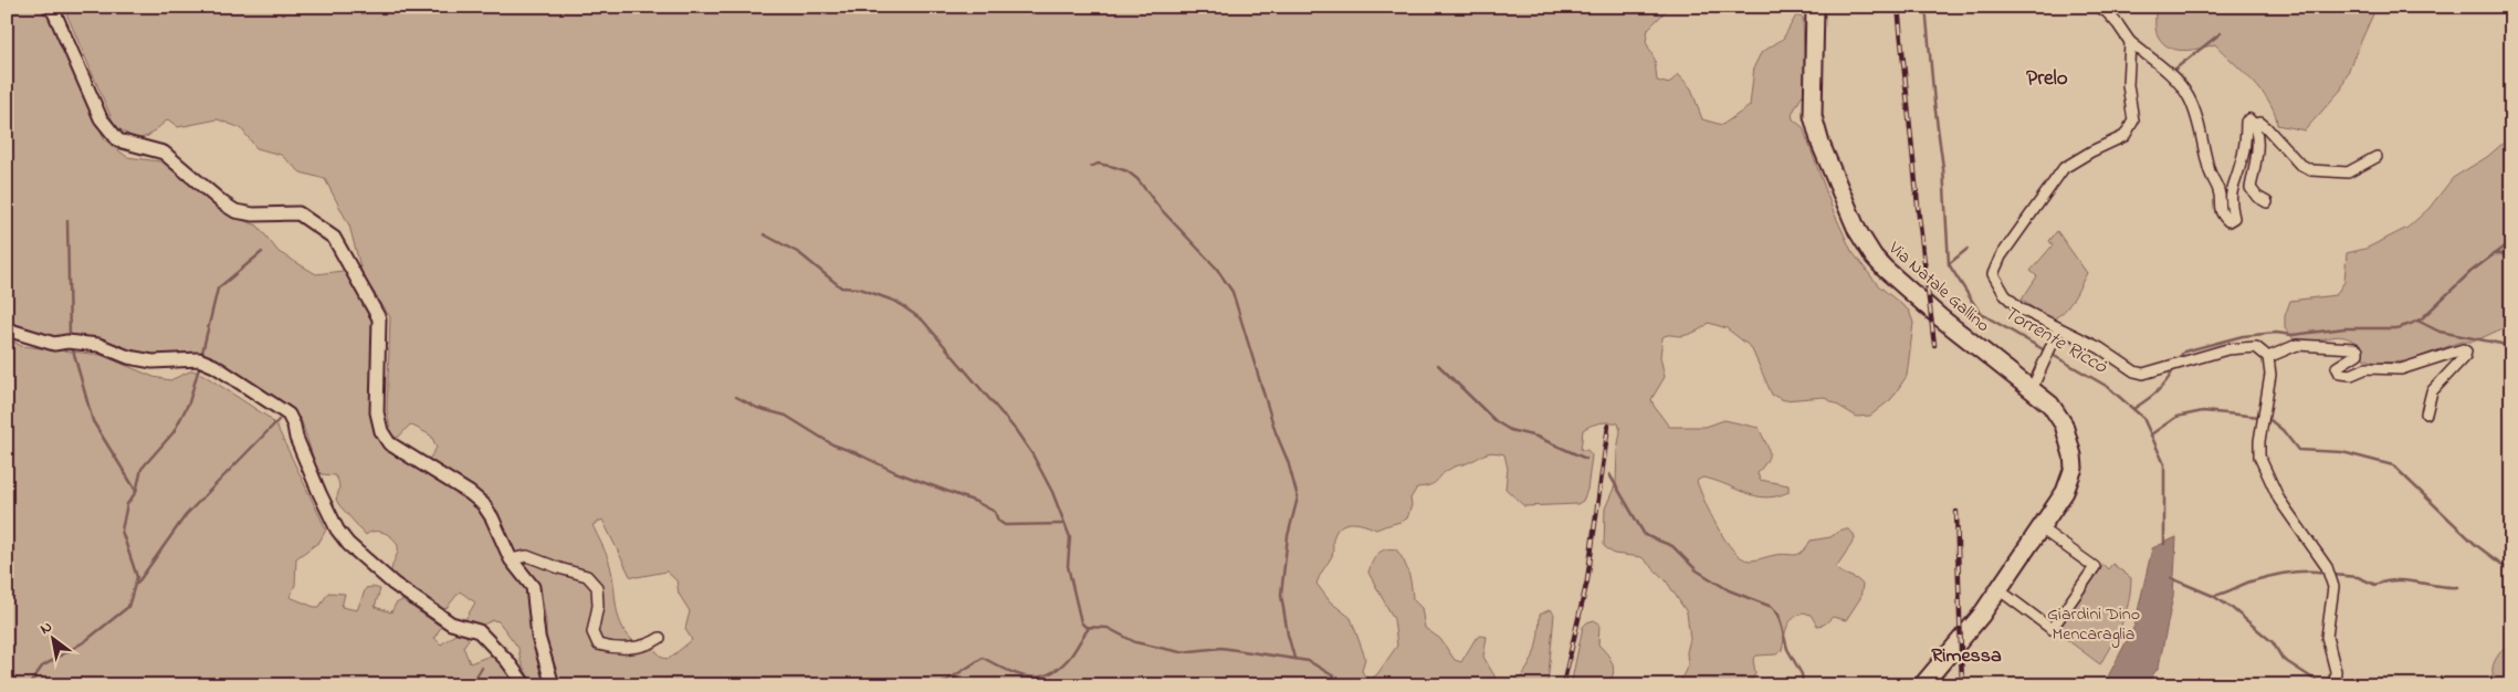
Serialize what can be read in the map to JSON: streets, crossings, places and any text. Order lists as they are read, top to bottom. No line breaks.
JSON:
{"streets":{"main road":["Via Natale Gallino"]},"districts":["Prelo","Rimessa"],"water":["Torrente Riccò"],"parks":["Giardini Dino Mencaraglia"],"north":"top left"}
